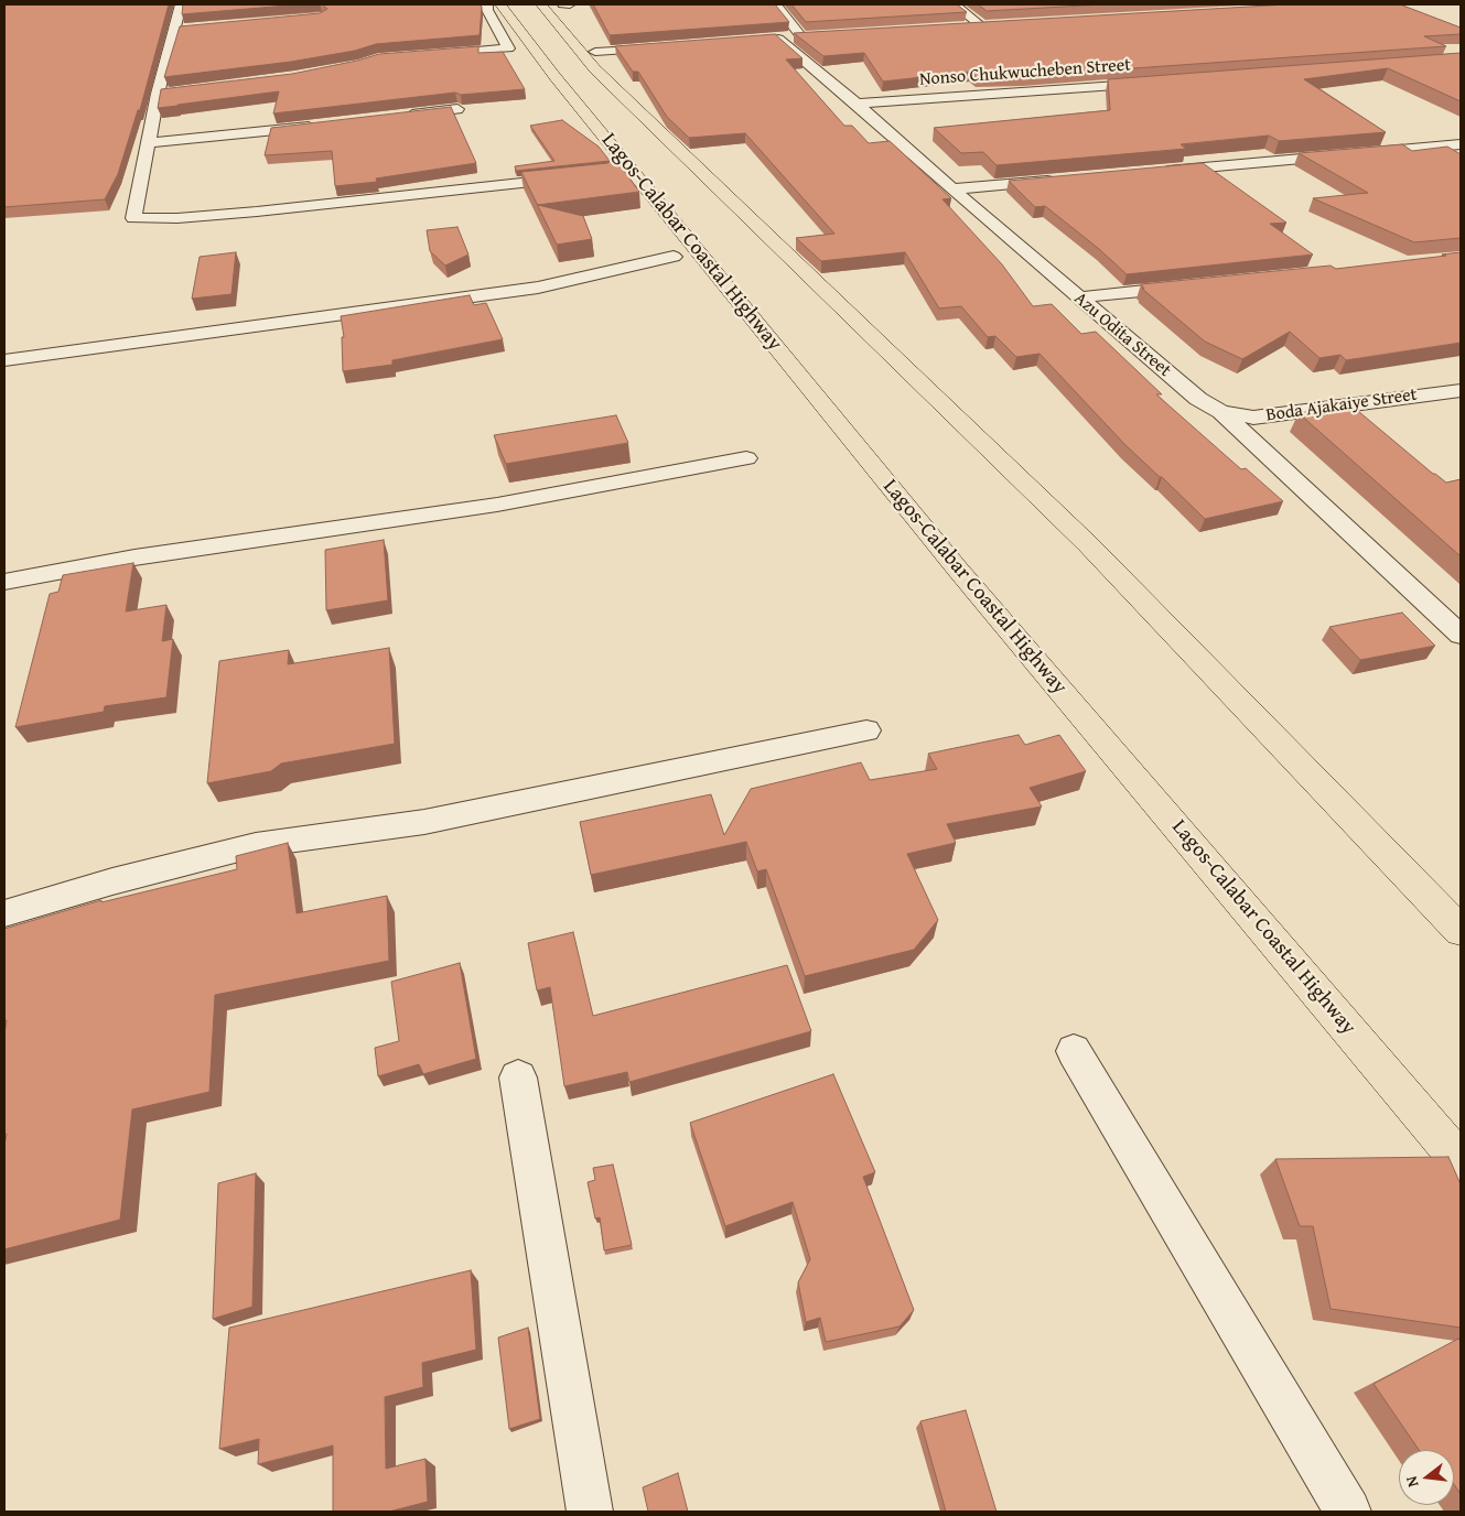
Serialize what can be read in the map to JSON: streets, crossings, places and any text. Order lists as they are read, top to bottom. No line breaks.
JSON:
{"streets":{"highway":["Lagos-Calabar Coastal Highway"],"street":["Nonso Chukwucheben Street","Azu Odita Street","Boda Ajakaiye Street"]},"crossings":[["Nonso Chukwucheben Street","Azu Odita Street"],["Azu Odita Street","Boda Ajakaiye Street"]],"north":"left"}
